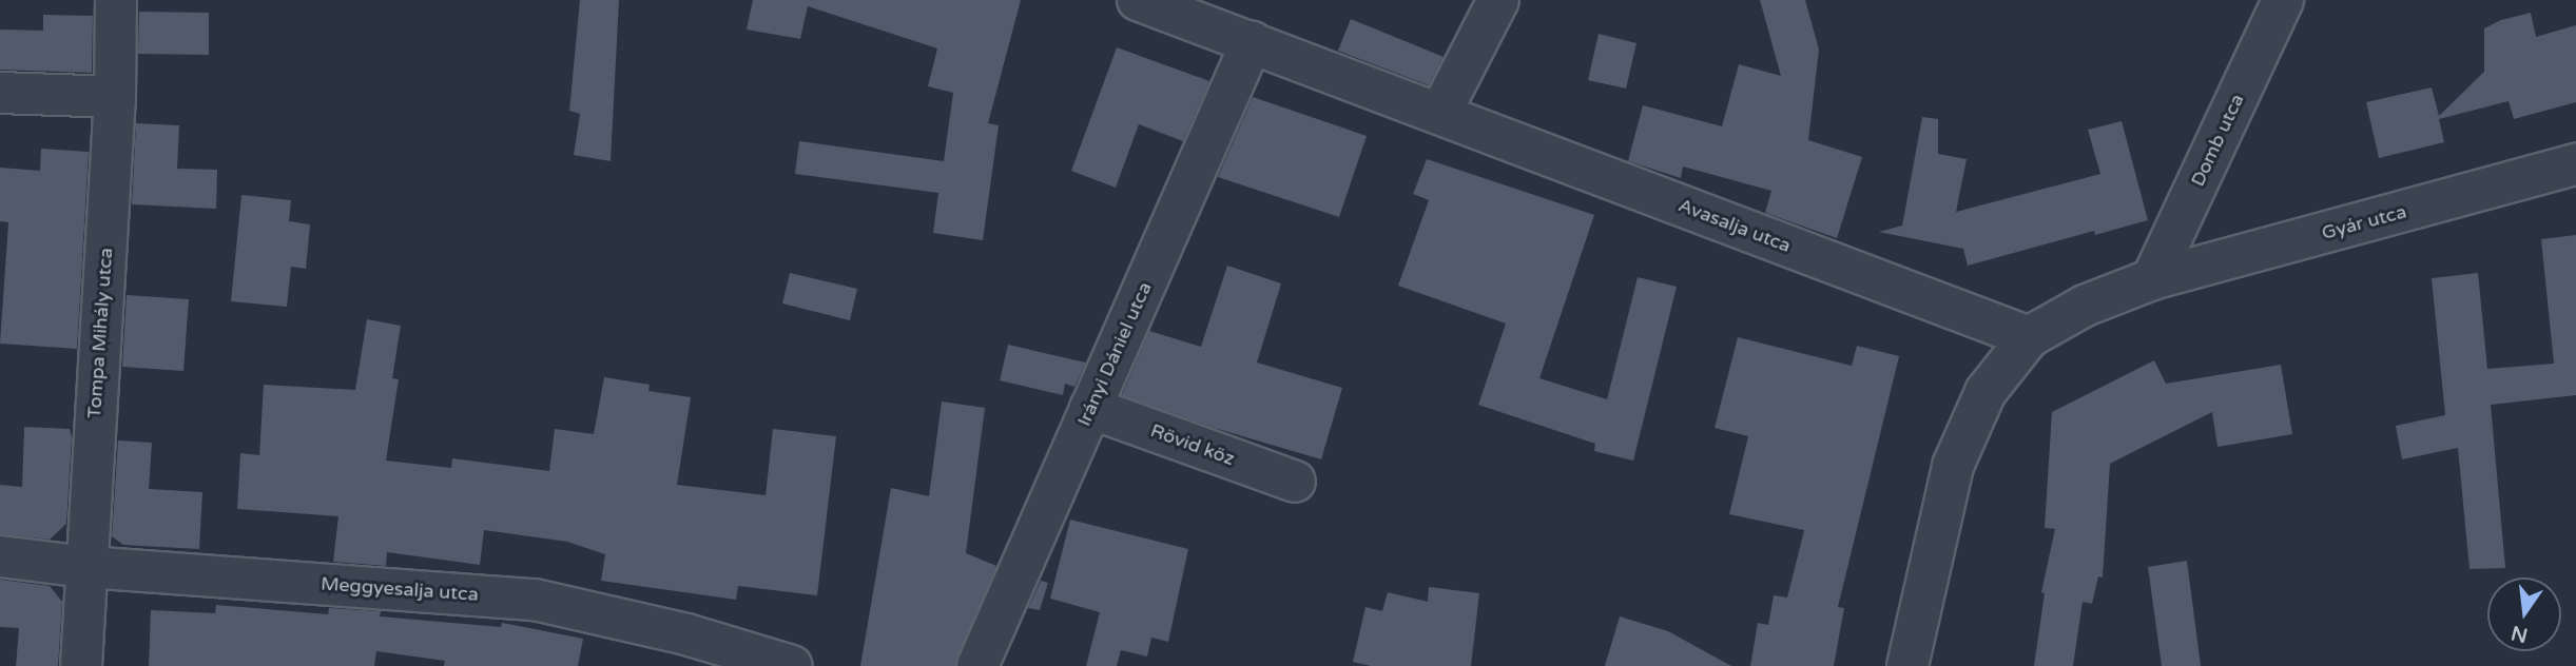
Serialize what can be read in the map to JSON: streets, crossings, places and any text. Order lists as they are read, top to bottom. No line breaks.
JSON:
{"streets":{"street":["Domb utca","Gyár utca","Avasalja utca","Tompa Mihály utca","Irányi Dániel utca","Rövid köz","Meggyesalja utca"]},"crossings":[["Domb utca","Gyár utca"],["Gyár utca","Avasalja utca"],["Avasalja utca","Irányi Dániel utca"],["Tompa Mihály utca","Meggyesalja utca"],["Irányi Dániel utca","Rövid köz"]],"north":"bottom"}
